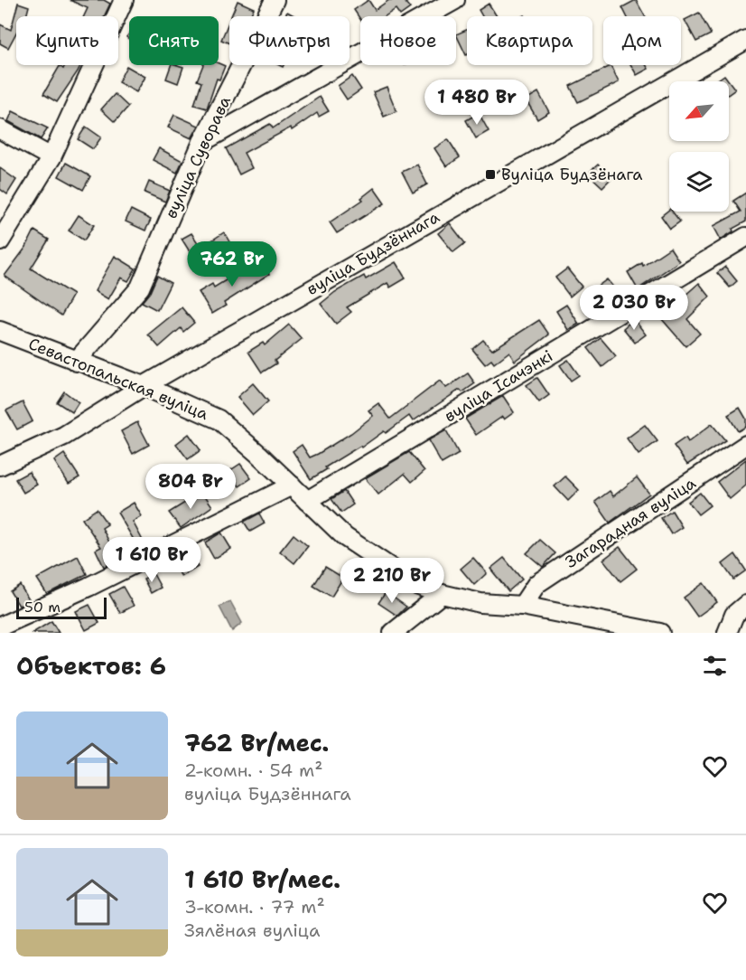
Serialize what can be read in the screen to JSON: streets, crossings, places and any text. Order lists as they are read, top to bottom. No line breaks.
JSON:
{"streets":{"street":["вуліца Суворава","вуліца Будзённага","Севастопальская вуліца","вуліца Ісачэнкі","Загарадная вуліца"]},"crossings":[["вуліца Суворава","Севастопальская вуліца"],["вуліца Будзённага","Севастопальская вуліца"],["Севастопальская вуліца","вуліца Ісачэнкі"],["Севастопальская вуліца","Загарадная вуліца"]],"places":{"transit":["Вуліца Будзёнага"]},"scale_bar":"50 m","north":"bottom left","page":{"chip":["Купить","Снять","Фильтры","Новое","Квартира","Дом"],"price":["1 480 Br","762 Br","2 030 Br","804 Br","1 610 Br","2 210 Br"],"scale":"50 m","heading":"Объектов: 6","list":[{"name":"762 Br/мес.","note":"2-комн. · 54 m² · вуліца Будзённага"},{"name":"1 610 Br/мес.","note":"3-комн. · 77 m² · Зялёная вуліца"}]}}
